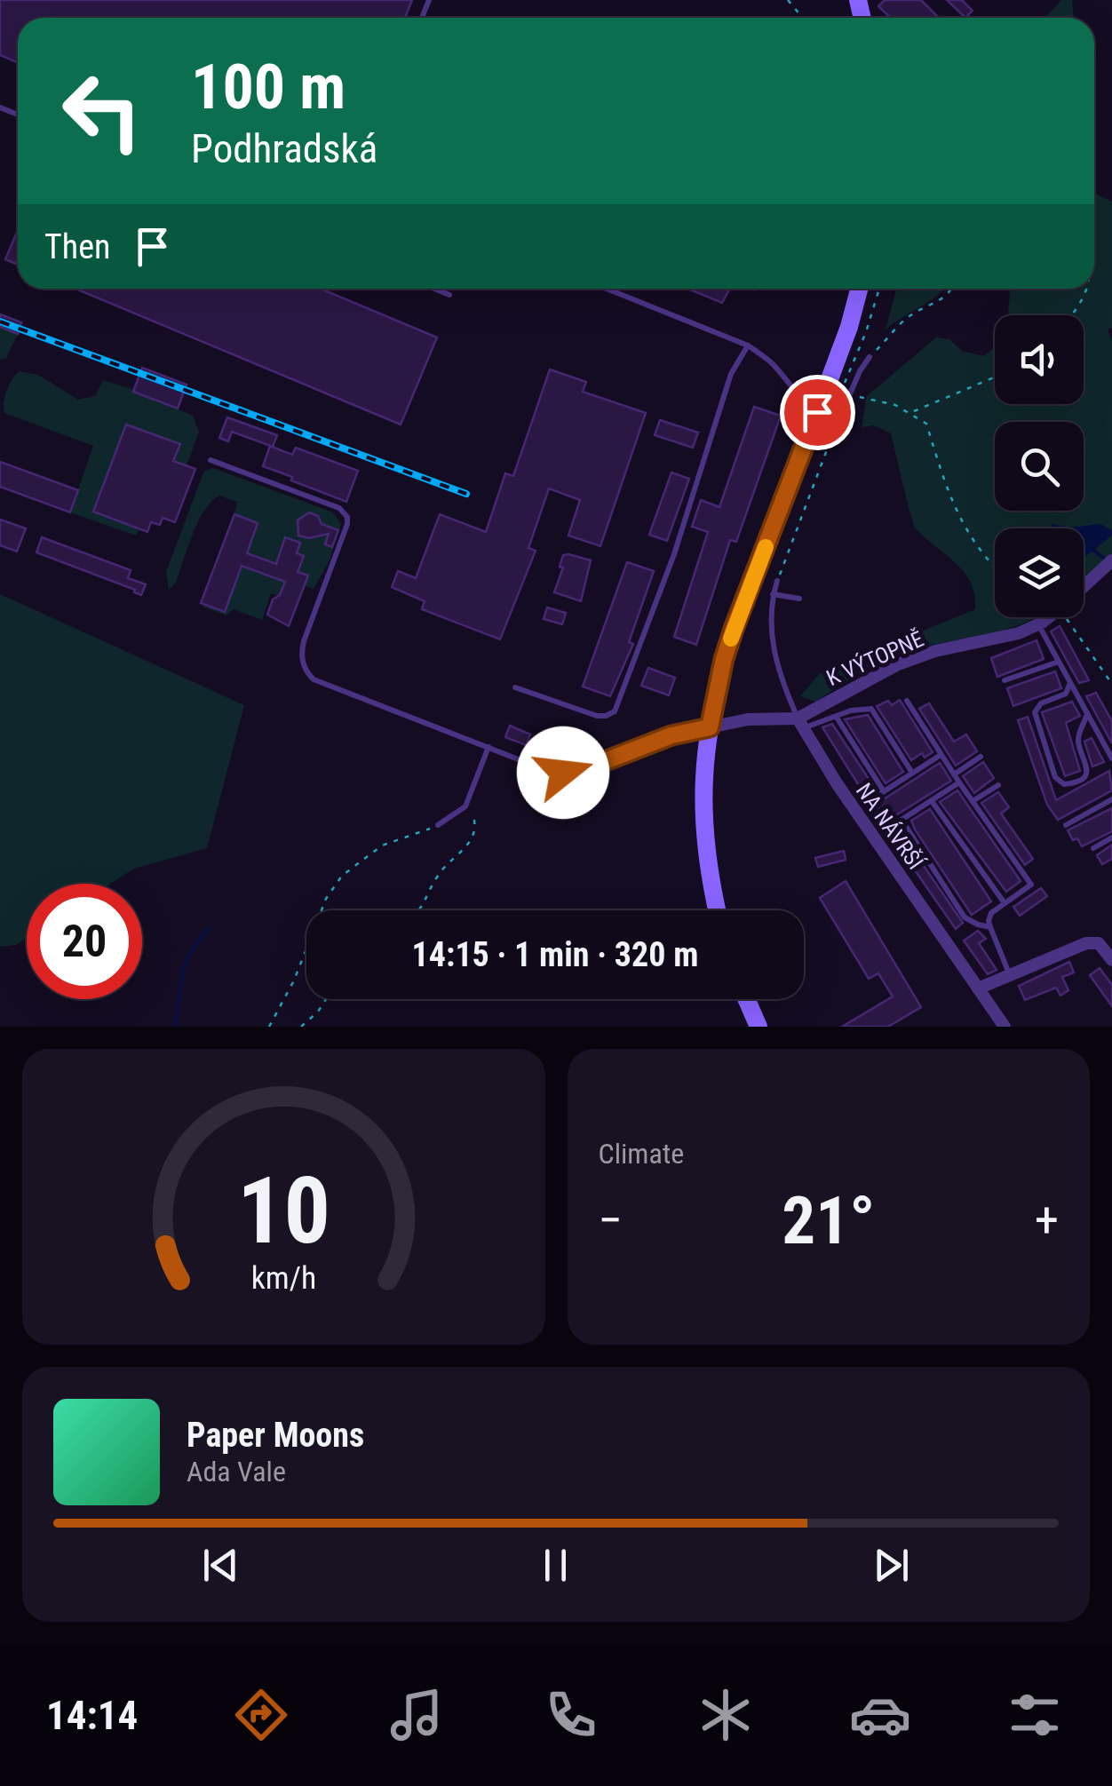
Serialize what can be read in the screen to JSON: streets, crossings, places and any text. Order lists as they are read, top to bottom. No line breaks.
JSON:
{"streets":{"street":["K VÝTOPNĚ","NA NÁVRŠÍ"]},"crossings":[["K VÝTOPNĚ","NA NÁVRŠÍ"]],"page":{"turn":["100 m","Podhradská"],"then":"Then","limit":"20","trip":"14:15 · 1 min · 320 m","tile":"Climate","heat":["−","21°","+"],"song":["Paper Moons","Ada Vale"],"tabs":"14:14","gauge":["10","km/h"]}}
